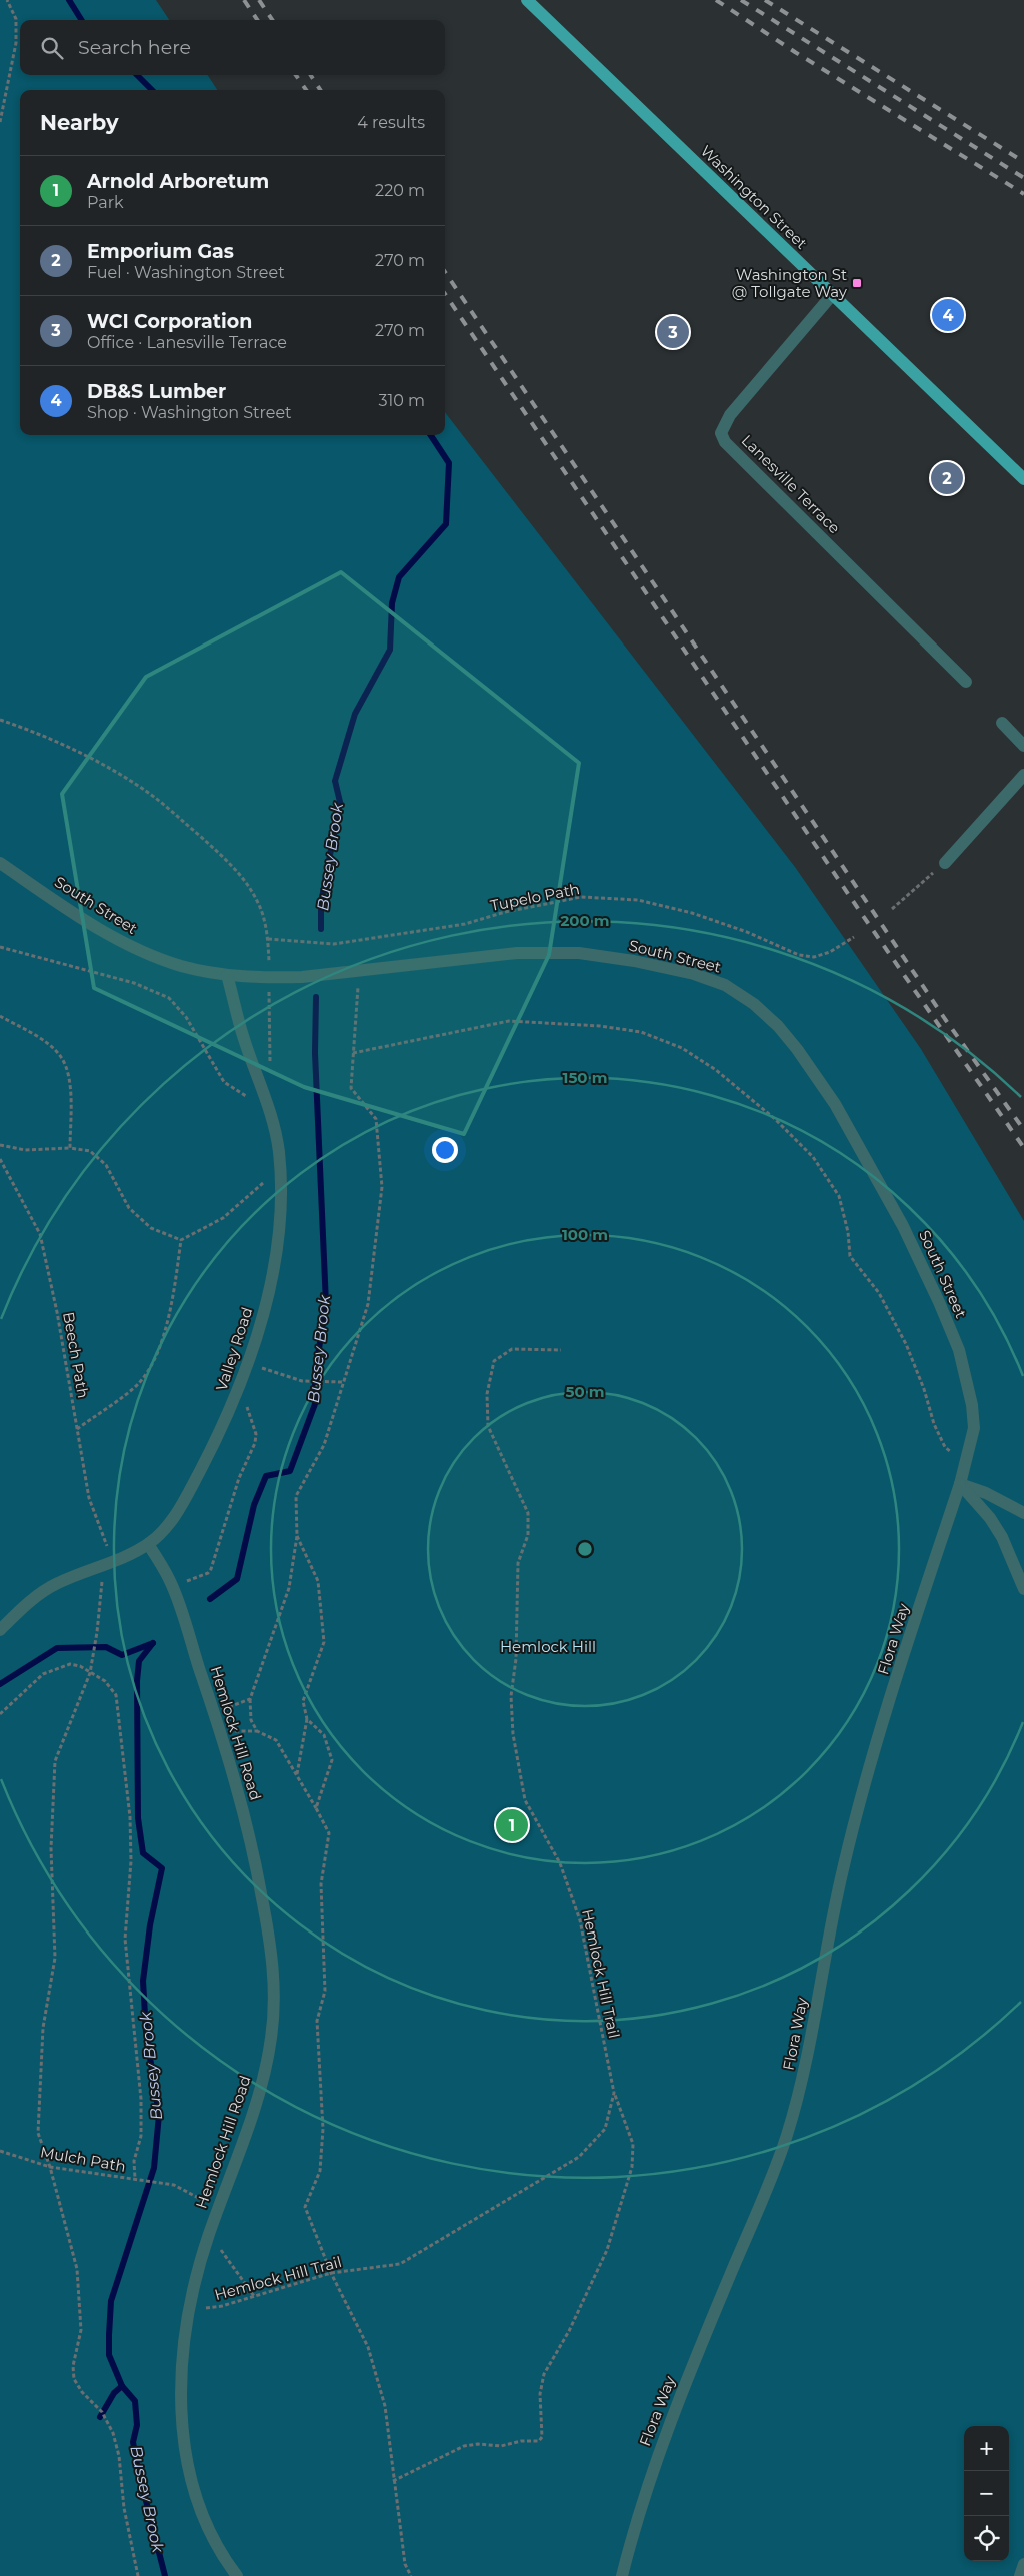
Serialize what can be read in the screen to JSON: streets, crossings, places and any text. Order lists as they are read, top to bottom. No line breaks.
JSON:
{"streets":{"main road":["Washington Street"],"street":["Lanesville Terrace","South Street","Valley Road","Flora Way","Hemlock Hill Road"],"path":["Tupelo Path","Beech Path","Hemlock Hill Trail","Mulch Path"]},"crossings":[["Washington Street","Lanesville Terrace"],["South Street","Valley Road"],["South Street","Flora Way"],["Valley Road","Beech Path"],["Valley Road","Hemlock Hill Road"],["Hemlock Hill Road","Hemlock Hill Trail"],["Hemlock Hill Road","Mulch Path"]],"water":["Bussey Brook"],"parks":["Hemlock Hill"],"places":{"transit":["Washington St @ Tollgate Way"]},"page":{"search":"Search here","heading":["Nearby","4 results"],"list":[{"mark":"1","name":"Arnold Arboretum","note":"Park","value":"220 m"},{"mark":"2","name":"Emporium Gas","note":"Fuel · Washington Street","value":"270 m"},{"mark":"3","name":"WCI Corporation","note":"Office · Lanesville Terrace","value":"270 m"},{"mark":"4","name":"DB&S Lumber","note":"Shop · Washington Street","value":"310 m"}],"pins":["4","3","2","1"],"map_buttons":["+","−"]},"rings":["200 m","150 m","100 m","50 m"]}
